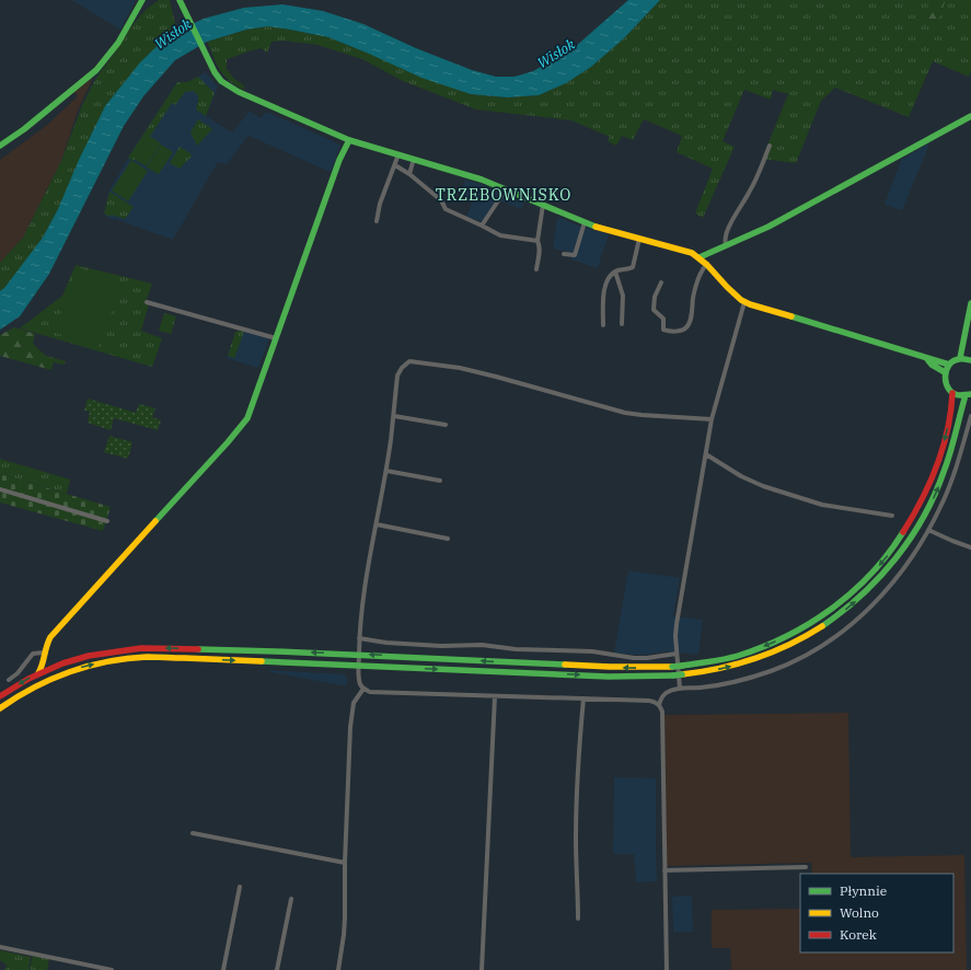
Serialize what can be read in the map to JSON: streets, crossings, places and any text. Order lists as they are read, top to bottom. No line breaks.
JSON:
{"districts":["TRZEBOWNISKO"],"water":["Wisłok"],"legend":["Płynnie","Wolno","Korek"]}
